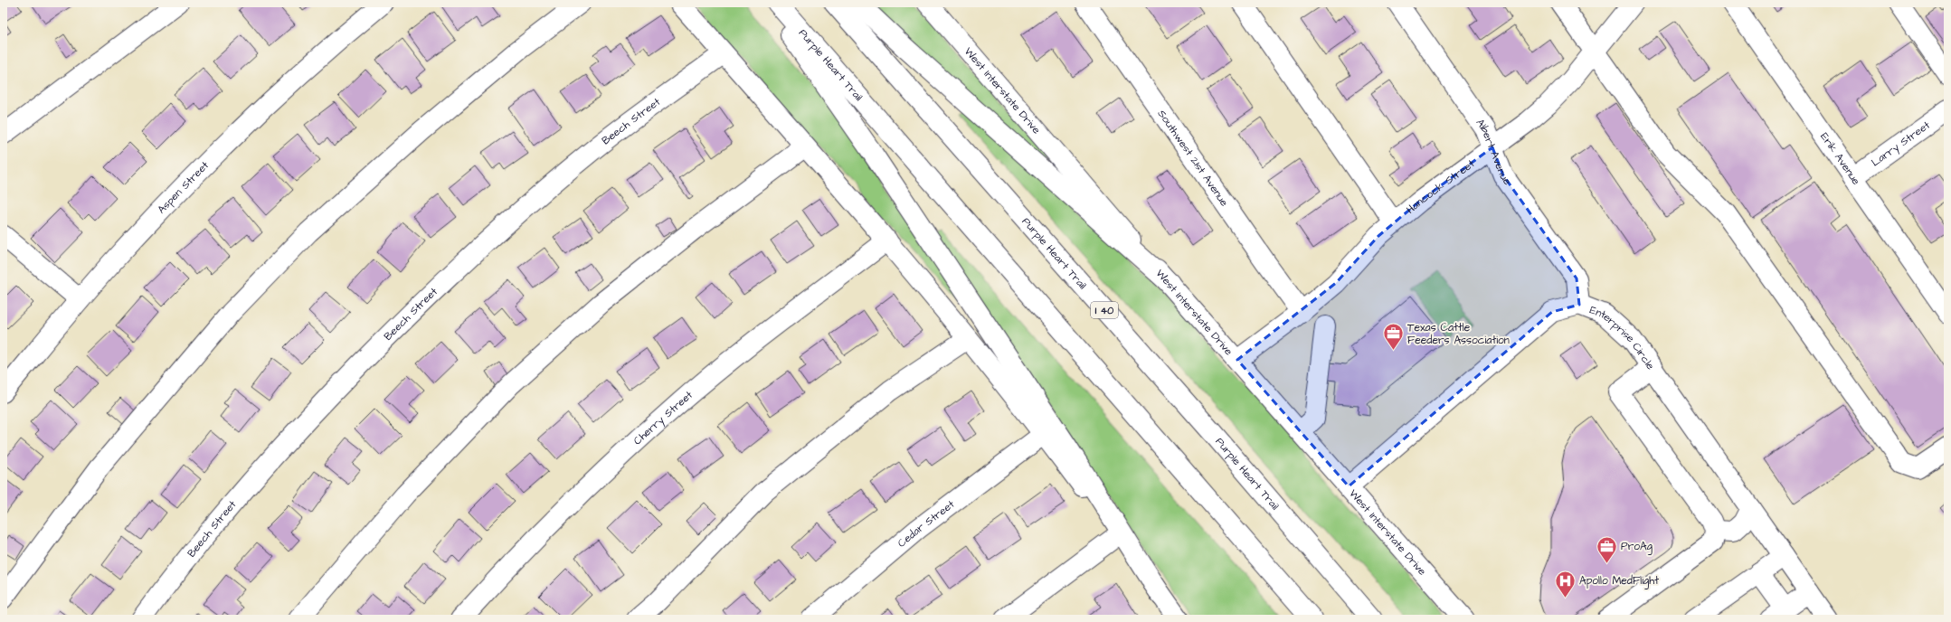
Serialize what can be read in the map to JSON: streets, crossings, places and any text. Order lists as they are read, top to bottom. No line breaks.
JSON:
{"streets":{"main road":["Purple Heart Trail","West Interstate Drive","Beech Street","Larry Street","Albert Avenue","Southwest 21st Avenue","Erik Avenue","Hancock Street","Aspen Street","I 40","Enterprise Circle","Cherry Street","Cedar Street"]},"crossings":[["West Interstate Drive","Hancock Street"],["West Interstate Drive","Enterprise Circle"],["Larry Street","Erik Avenue"],["Albert Avenue","Hancock Street"],["Albert Avenue","Enterprise Circle"],["Southwest 21st Avenue","Hancock Street"]],"places":{"office":["Texas Cattle Feeders Association","ProAg"],"hospital":["Apollo MedFlight"]}}
